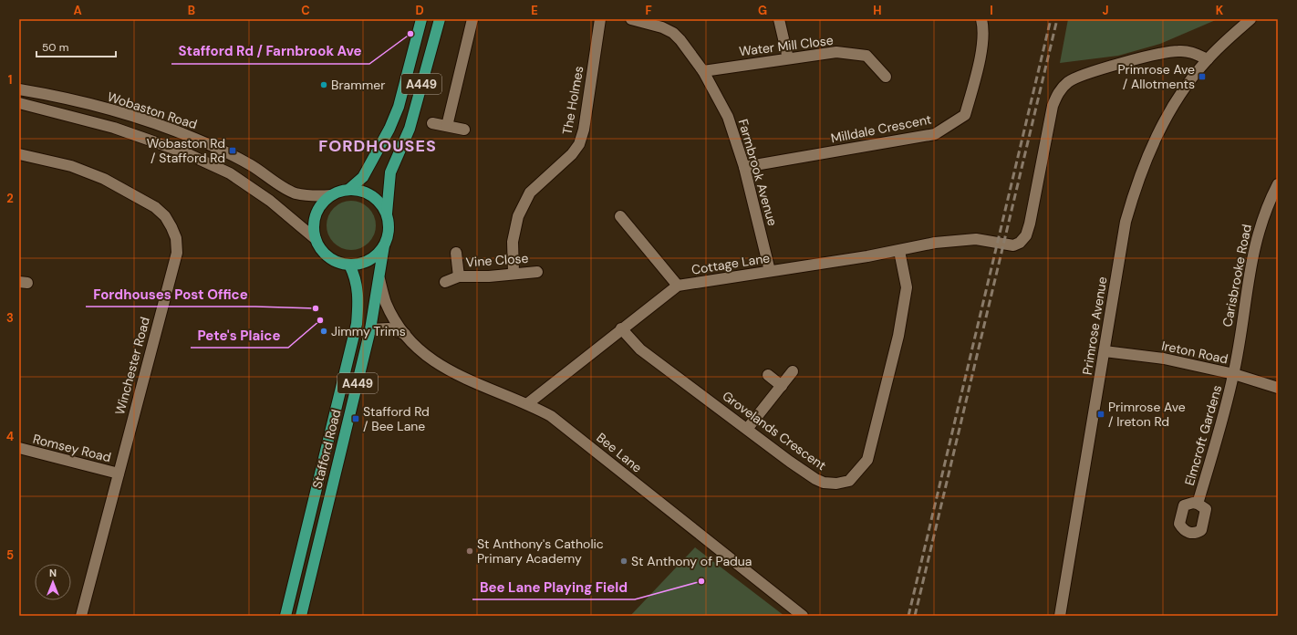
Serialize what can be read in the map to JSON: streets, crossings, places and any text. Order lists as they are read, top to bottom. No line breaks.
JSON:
{"streets":{"highway":["A449","Stafford Road"],"street":["Water Mill Close","The Holmes","Wobaston Road","Milldale Crescent","Farmbrook Avenue","Vine Close","Cottage Lane","Carisbrooke Road","Primrose Avenue","Ireton Road","Winchester Road","Grovelands Crescent","Elmcroft Gardens","Romsey Road","Bee Lane"]},"crossings":[["Water Mill Close","Farmbrook Avenue"],["A449","Wobaston Road"],["A449","Stafford Road"],["The Holmes","Vine Close"],["Wobaston Road","Stafford Road"],["Milldale Crescent","Farmbrook Avenue"],["Farmbrook Avenue","Cottage Lane"],["Cottage Lane","Primrose Avenue"],["Cottage Lane","Grovelands Crescent"],["Cottage Lane","Bee Lane"],["Carisbrooke Road","Ireton Road"],["Carisbrooke Road","Elmcroft Gardens"],["Primrose Avenue","Ireton Road"],["Ireton Road","Elmcroft Gardens"],["Winchester Road","Romsey Road"],["Stafford Road","Bee Lane"]],"districts":["FORDHOUSES"],"places":{"other":["Stafford Rd / Farnbrook Ave","Brammer","Fordhouses Post Office","Pete's Plaice","Jimmy Trims","St Anthony's Catholic Primary Academy","St Anthony of Padua","Bee Lane Playing Field"],"transit":["Primrose Ave / Allotments","Wobaston Rd / Stafford Rd","Primrose Ave / Ireton Rd","Stafford Rd / Bee Lane"]},"scale_bar":"50 m","north":"top","grid":{"columns":["A","B","C","D","E","F","G","H","I","J","K"],"rows":["1","2","3","4","5"]}}
